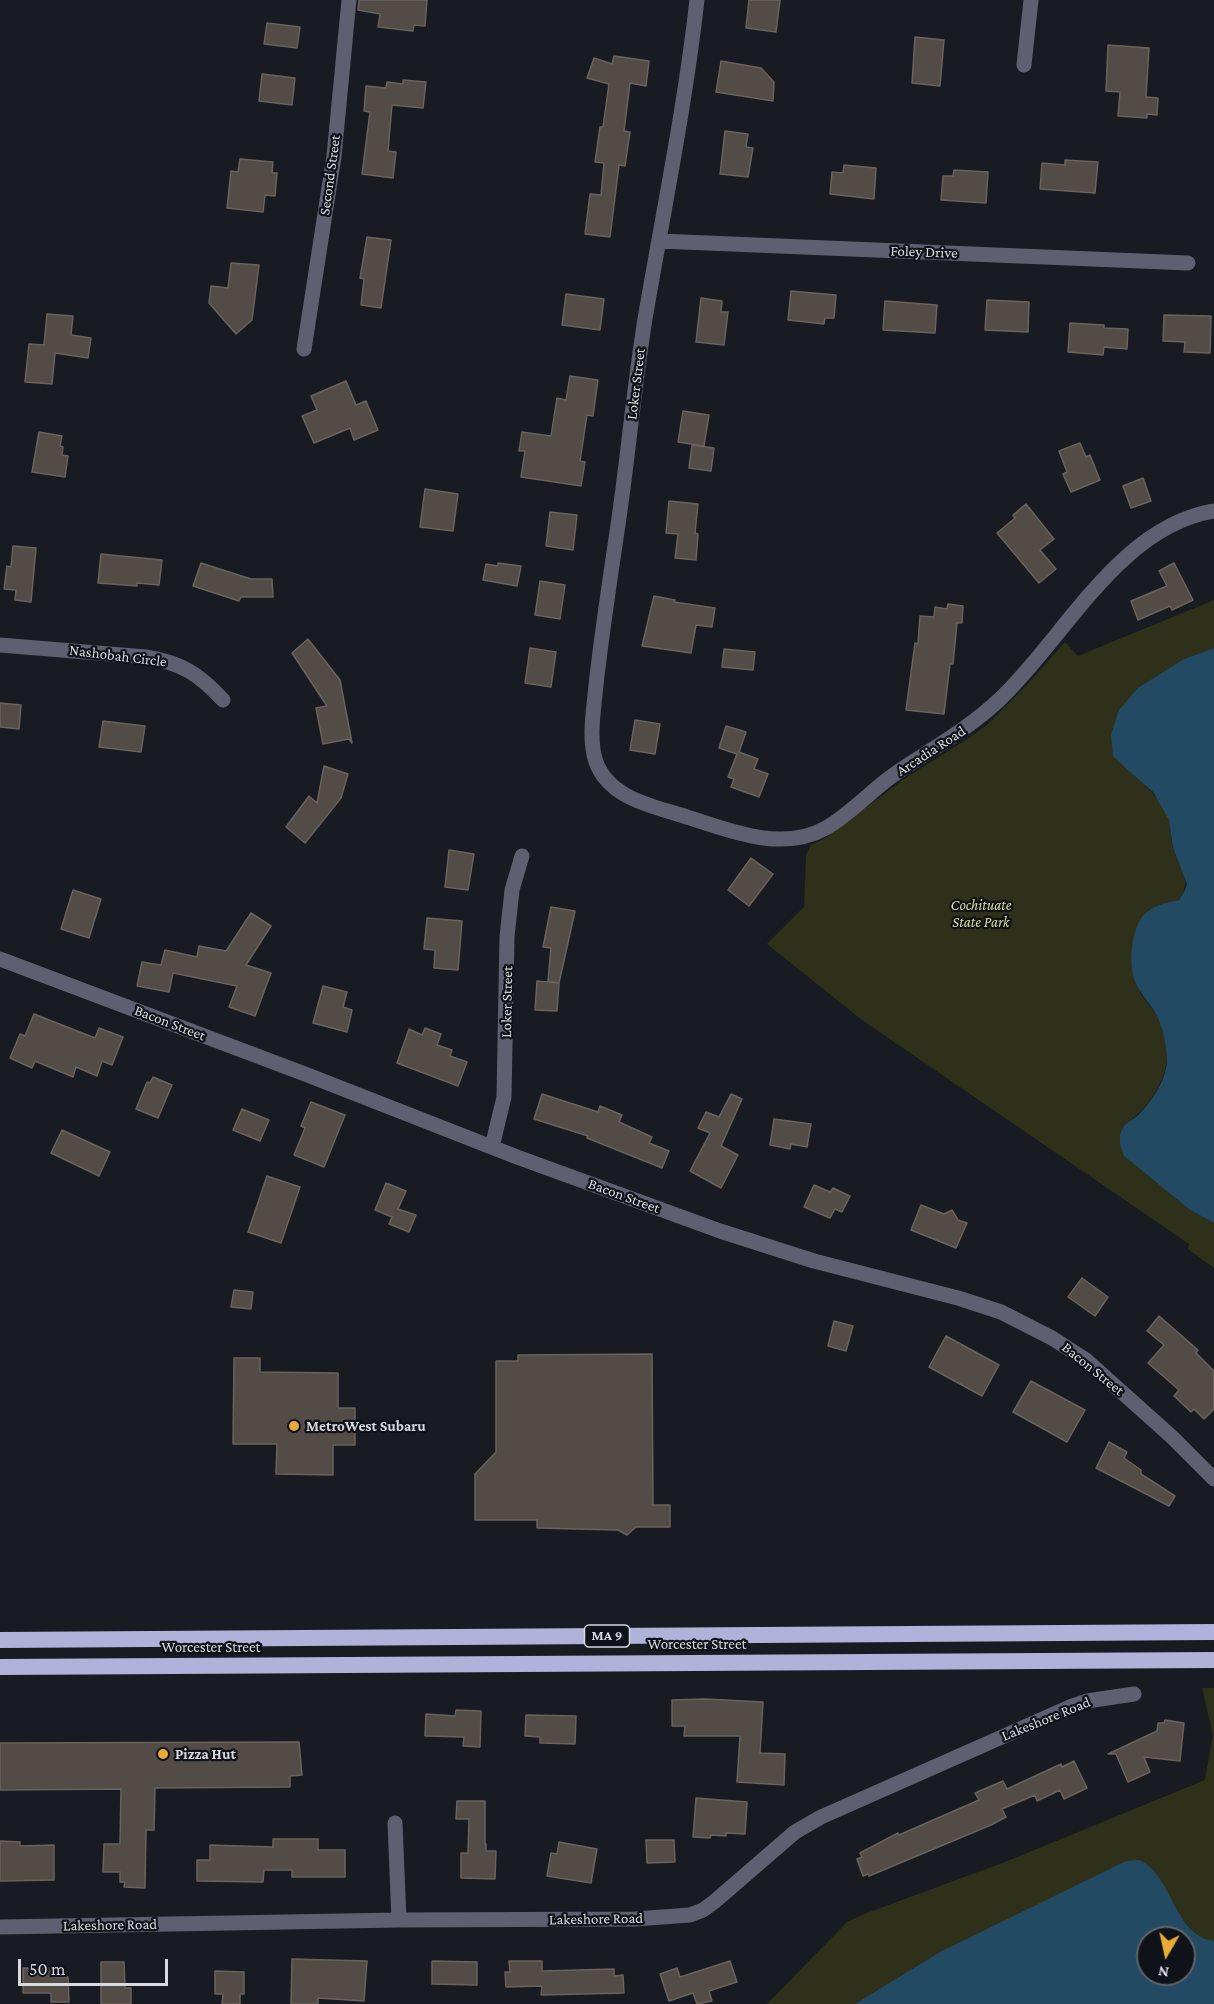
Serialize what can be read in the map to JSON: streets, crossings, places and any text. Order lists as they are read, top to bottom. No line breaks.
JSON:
{"streets":{"highway":["MA 9","Worcester Street"],"street":["Second Street","Foley Drive","Loker Street","Nashobah Circle","Arcadia Road","Bacon Street","Lakeshore Road"]},"crossings":[["Foley Drive","Loker Street"],["Loker Street","Arcadia Road"],["Loker Street","Bacon Street"]],"parks":["Cochituate State Park"],"places":["MetroWest Subaru","Pizza Hut"],"scale_bar":"50 m","north":"bottom"}
